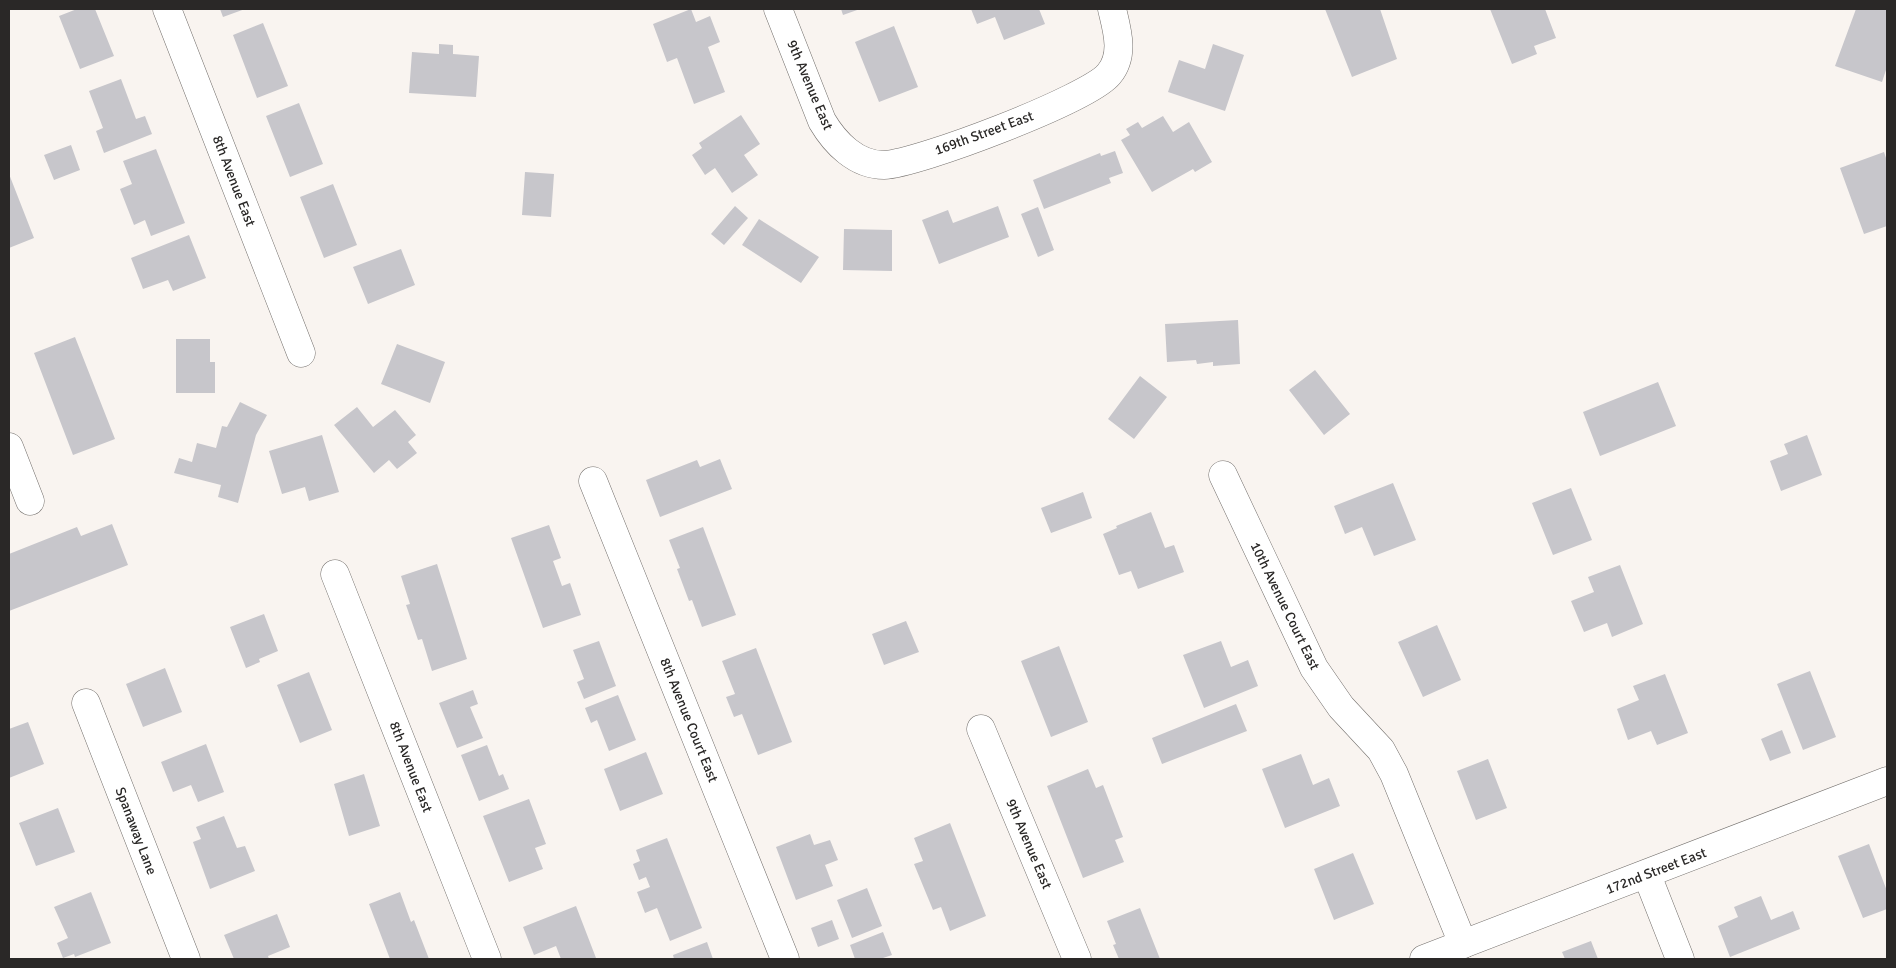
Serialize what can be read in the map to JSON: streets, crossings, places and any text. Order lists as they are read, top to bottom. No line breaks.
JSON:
{"streets":{"street":["9th Avenue East","169th Street East","8th Avenue East","10th Avenue Court East","8th Avenue Court East","Spanaway Lane","172nd Street East"]},"crossings":[["9th Avenue East","169th Street East"],["10th Avenue Court East","172nd Street East"]]}
